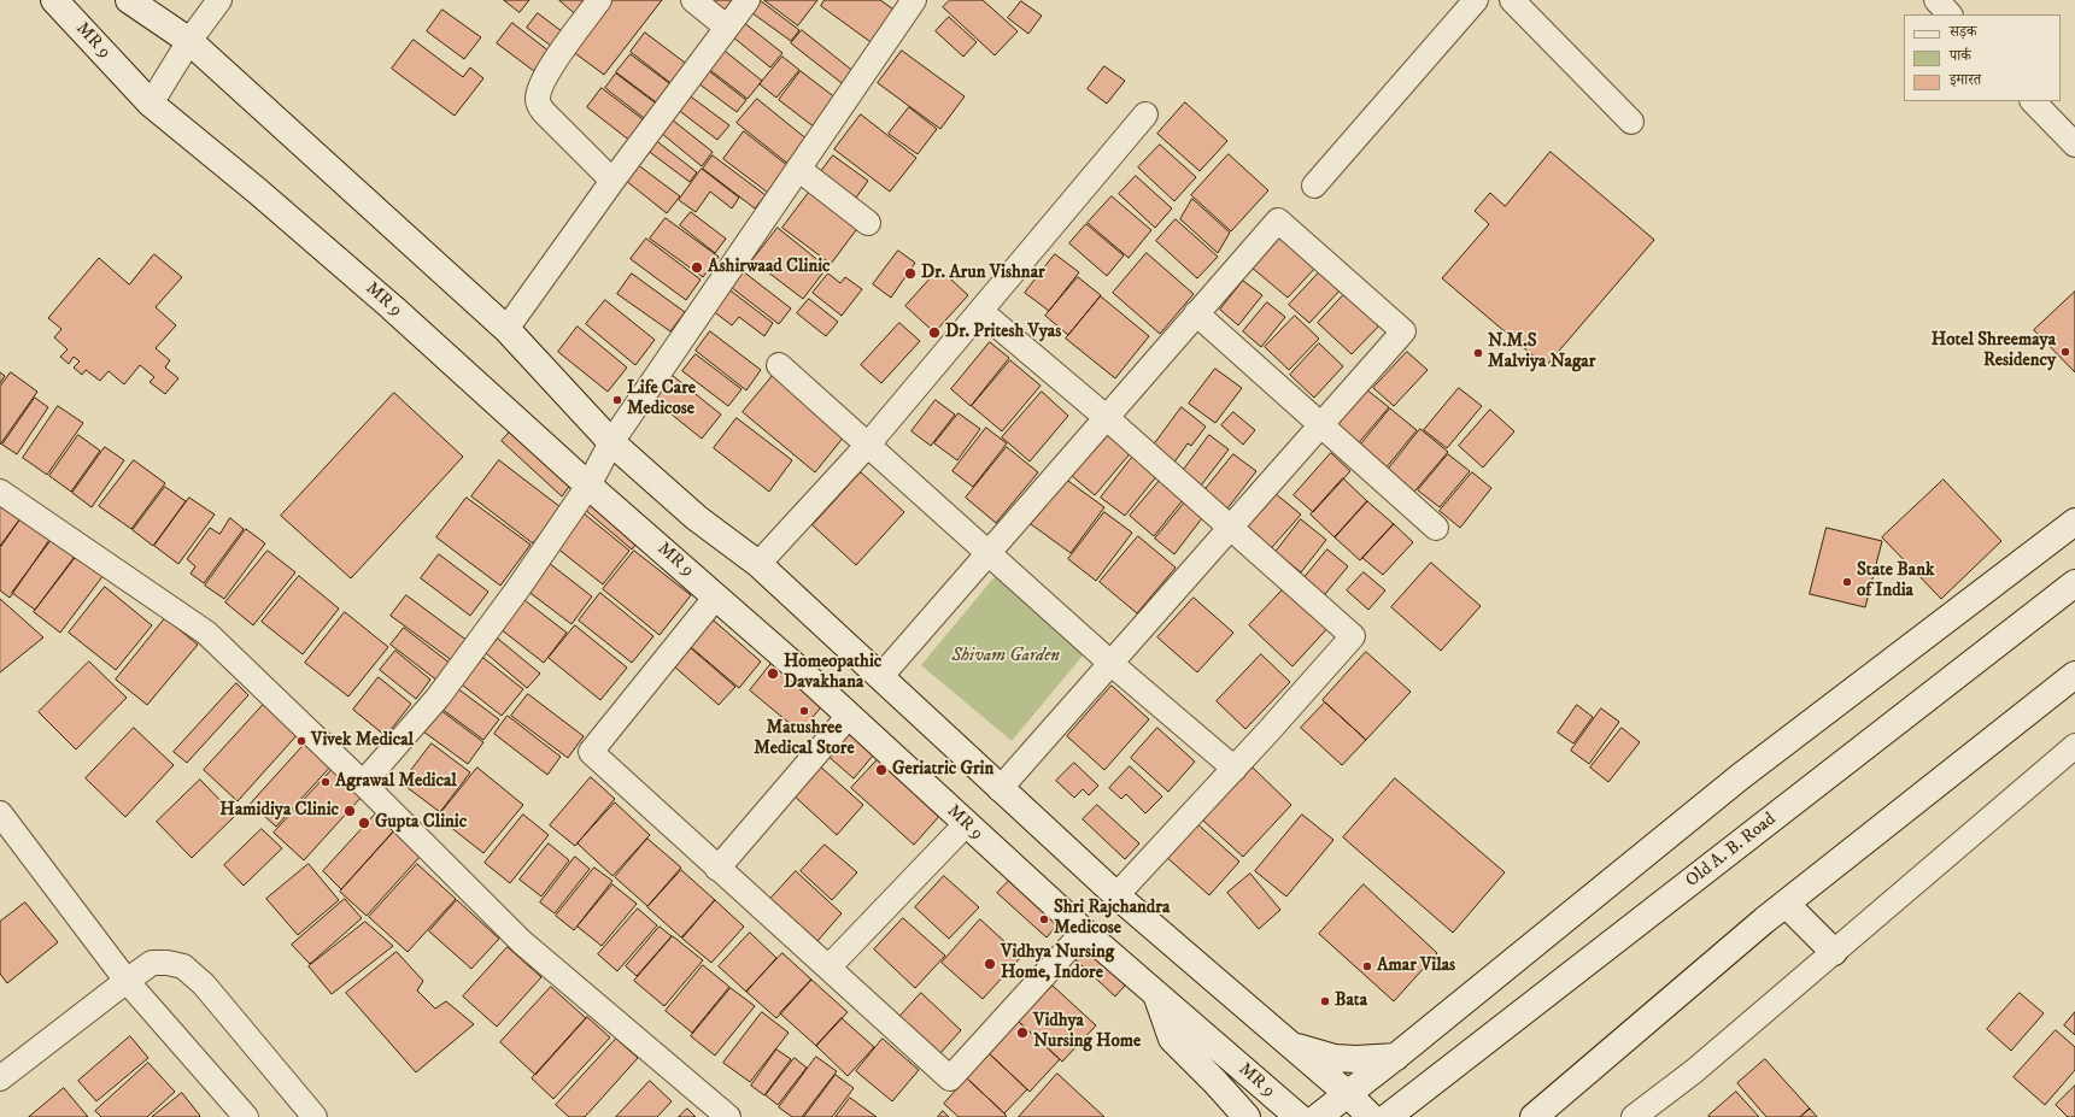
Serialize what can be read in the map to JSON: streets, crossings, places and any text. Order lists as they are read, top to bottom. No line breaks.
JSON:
{"streets":{"main road":["MR 9","Old A. B. Road"]},"parks":["Shivam Garden"],"places":["Ashirwaad Clinic","Dr. Arun Vishnar","Dr. Pritesh Vyas","Hotel Shreemaya Residency","N.M.S Malviya Nagar","Life Care Medicose","State Bank of India","Homeopathic Davakhana","Matushree Medical Store","Vivek Medical","Geriatric Grin","Agrawal Medical","Hamidiya Clinic","Gupta Clinic","Shri Rajchandra Medicose","Vidhya Nursing Home, Indore","Amar Vilas","Bata","Vidhya Nursing Home"],"legend":["सड़क","पार्क","इमारत"]}
